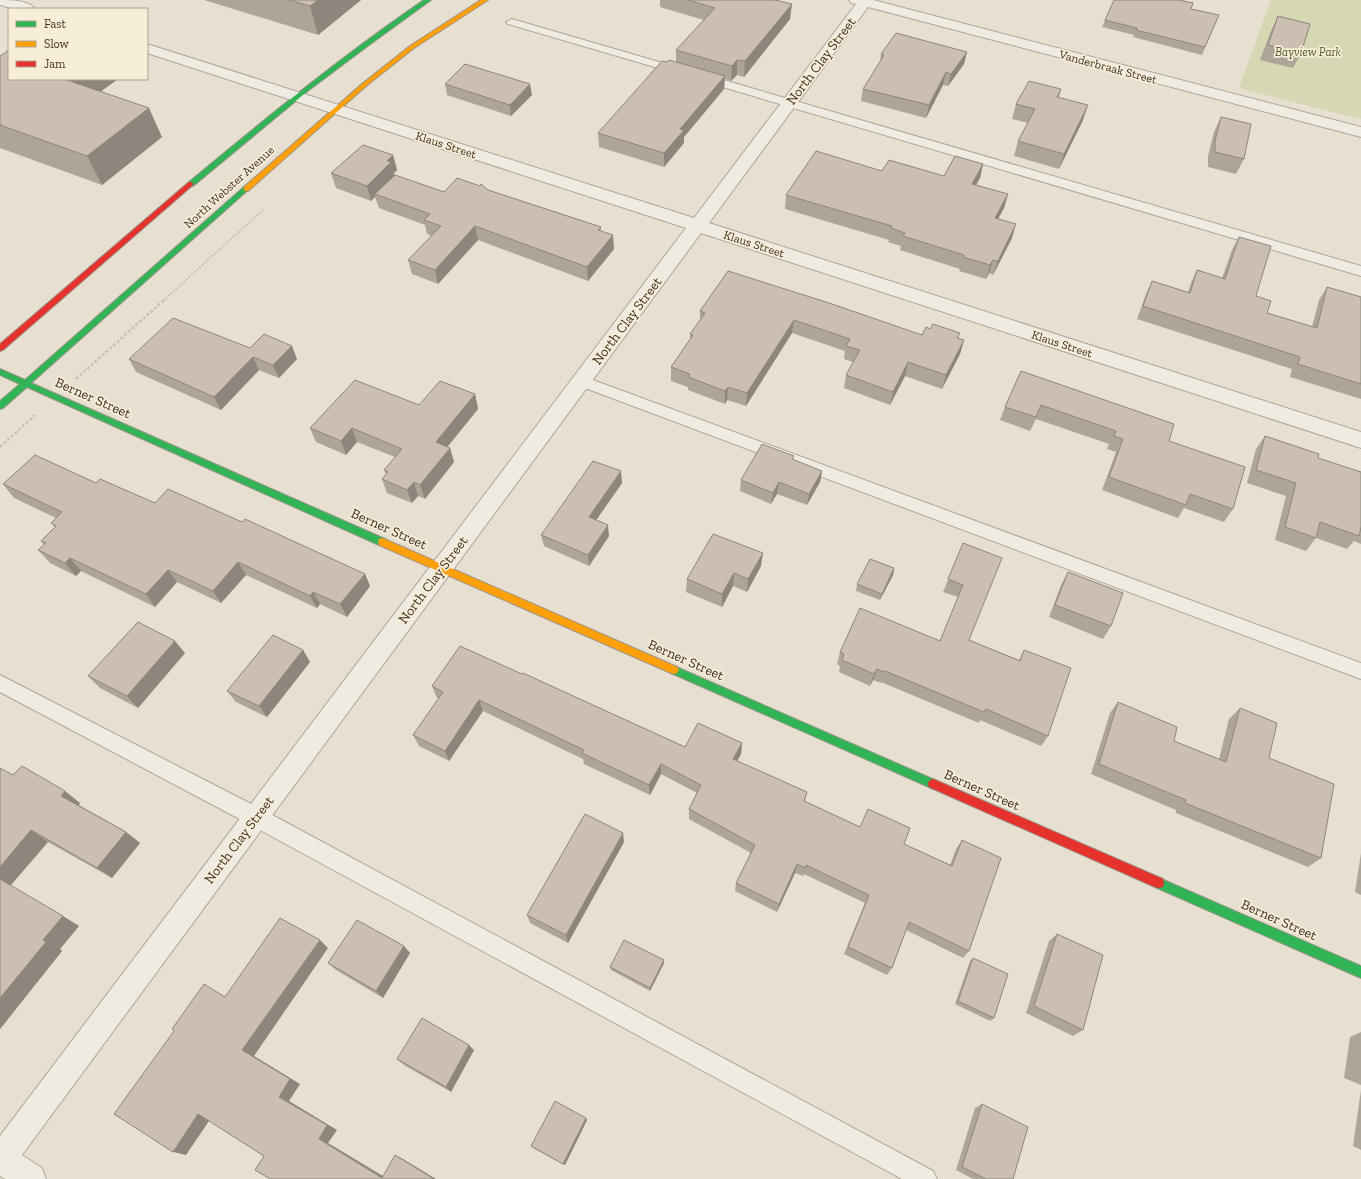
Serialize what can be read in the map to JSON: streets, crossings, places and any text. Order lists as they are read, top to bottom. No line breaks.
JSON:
{"streets":{"main road":["North Webster Avenue","Berner Street"],"street":["North Clay Street","Vanderbraak Street","Klaus Street"]},"crossings":[["North Clay Street","Vanderbraak Street"],["North Clay Street","Klaus Street"],["North Clay Street","Berner Street"],["Klaus Street","North Webster Avenue"],["North Webster Avenue","Berner Street"]],"parks":["Bayview Park"],"legend":["Fast","Slow","Jam"]}
